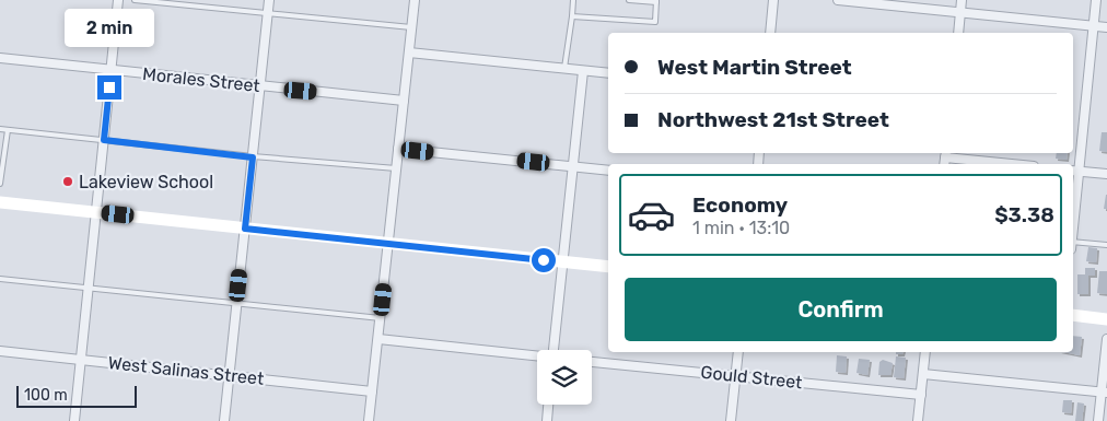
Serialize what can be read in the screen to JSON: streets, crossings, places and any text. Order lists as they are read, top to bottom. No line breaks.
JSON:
{"streets":{"street":["Morales Street","West Salinas Street","Gould Street"]},"places":["Lakeview School"],"scale_bar":"100 m","page":{"bubble":"2 min","banner":["West Martin Street","Northwest 21st Street"],"list":[{"name":"Economy","note":"1 min · 13:10","value":"$3.38"}],"buttons":"Confirm","scale":"100 m"}}
